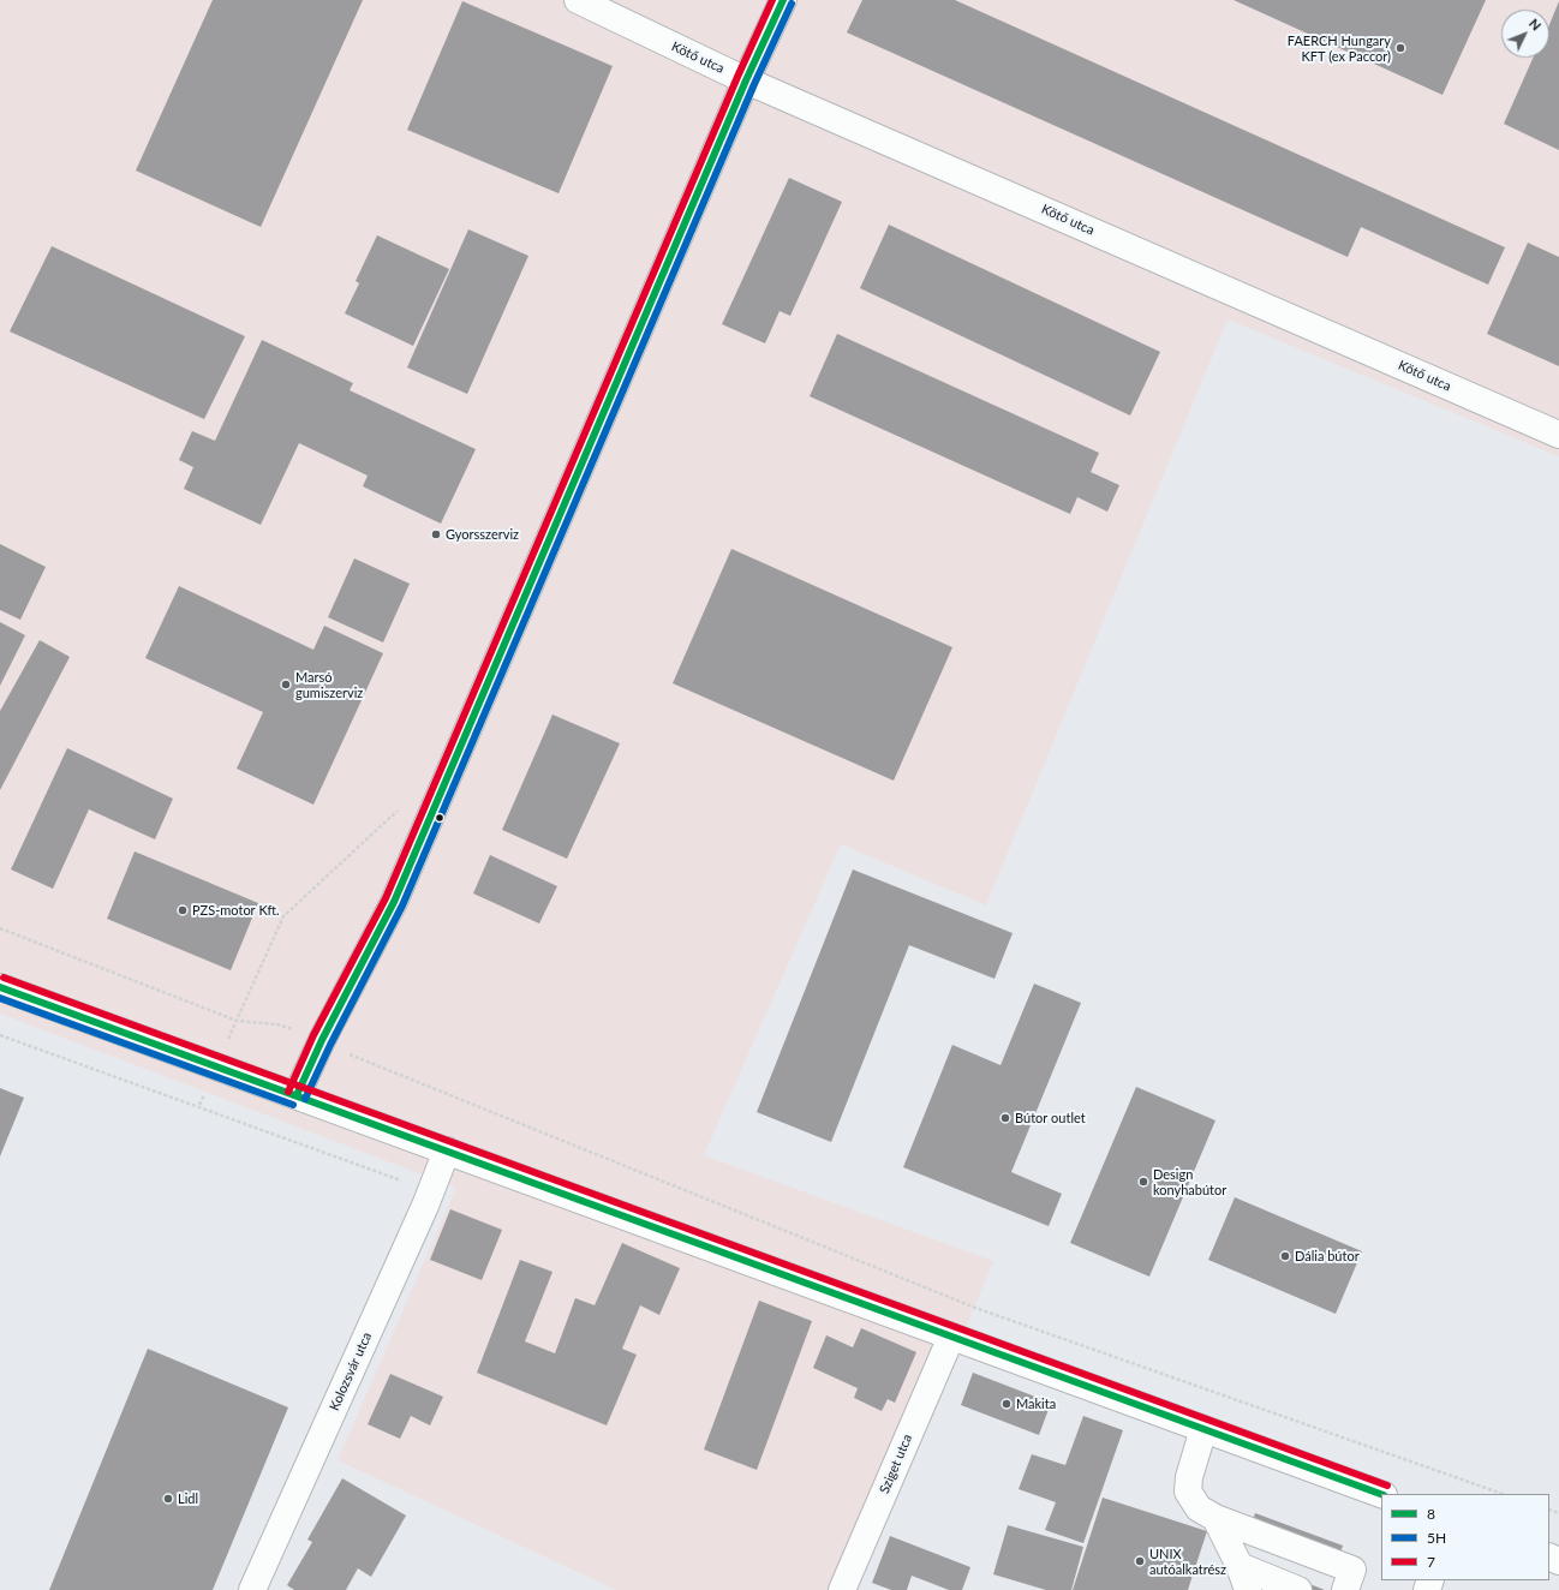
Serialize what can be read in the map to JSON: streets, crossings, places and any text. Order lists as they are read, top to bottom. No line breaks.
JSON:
{"streets":{"street":["Kötő utca","Kolozsvár utca","Sziget utca"]},"places":["FAERCH Hungary KFT (ex Paccor)","Gyorsszerviz","Marsó gumiszerviz","PZS-motor Kft.","Bútor outlet","Design konyhabútor","Dália bútor","Makita","Lidl","UNIX autóalkatrész"],"lines":["transit line 8","transit line 7","transit line 5H"],"legend":["8","5H","7"],"north":"top right"}
